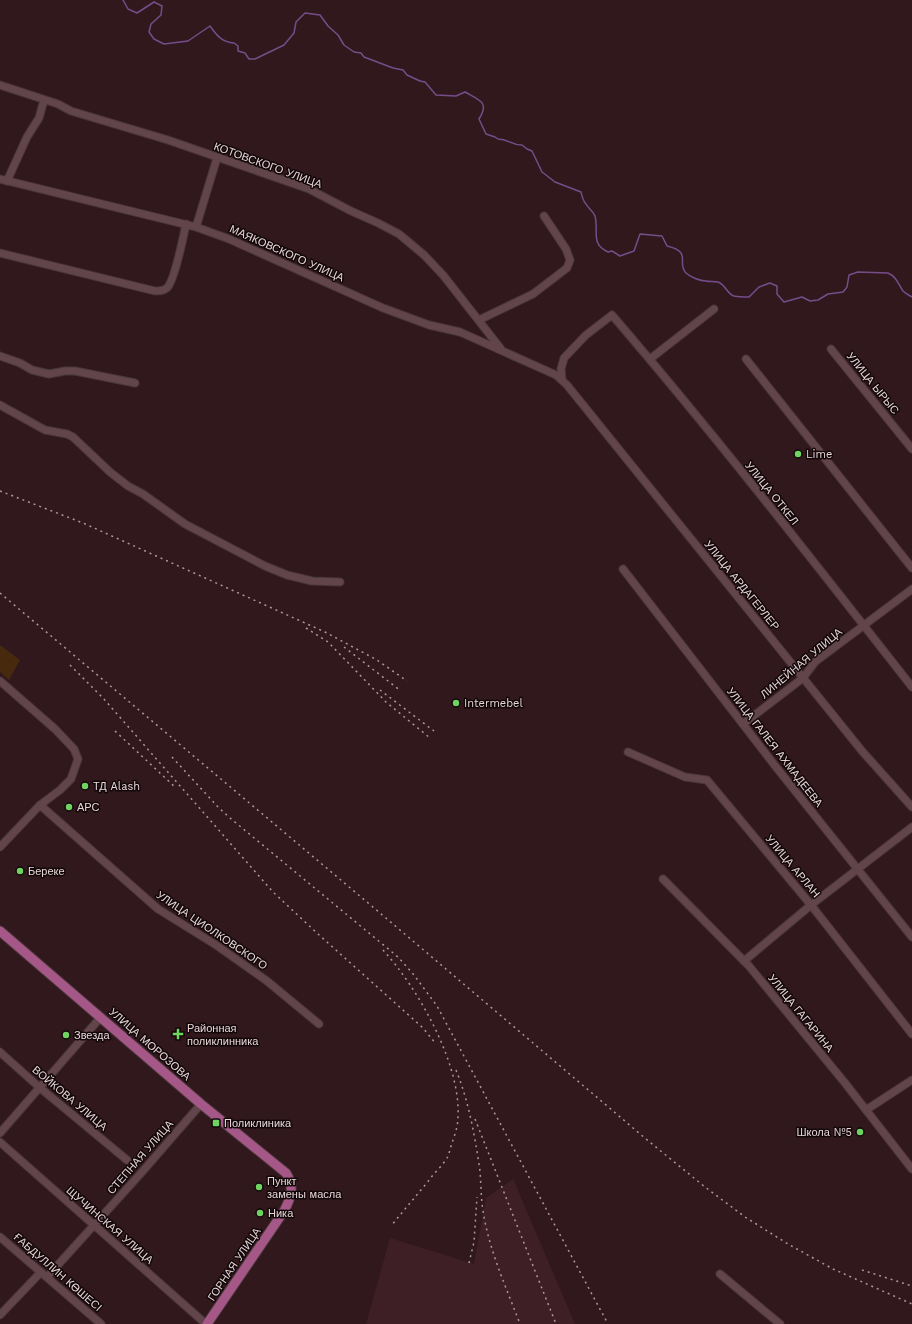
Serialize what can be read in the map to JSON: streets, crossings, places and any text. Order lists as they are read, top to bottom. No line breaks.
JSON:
{"streets":{"main road":["УЛИЦА МОРОЗОВА","ГОРНАЯ УЛИЦА"],"street":["КОТОВСКОГО УЛИЦА","МАЯКОВСКОГО УЛИЦА","УЛИЦА ЫРЫС","УЛИЦА ОТКЕЛ","УЛИЦА АРДАГЕРЛЕР","ЛИНЕЙНАЯ УЛИЦА","УЛИЦА ГАЛЕЯ АХМАДЕЕВА","УЛИЦА АРЛАН","УЛИЦА ЦИОЛКОВСКОГО","УЛИЦА ГАГАРИНА","ВОЙКОВА УЛИЦА","СТЕПНАЯ УЛИЦА","ЩУЧИНСКАЯ УЛИЦА","ҒАБДУЛЛИН КӨШЕСІ"]},"crossings":[["КОТОВСКОГО УЛИЦА","МАЯКОВСКОГО УЛИЦА"],["МАЯКОВСКОГО УЛИЦА","УЛИЦА ОТКЕЛ"],["МАЯКОВСКОГО УЛИЦА","УЛИЦА АРДАГЕРЛЕР"],["УЛИЦА ОТКЕЛ","УЛИЦА АРДАГЕРЛЕР"],["УЛИЦА ОТКЕЛ","ЛИНЕЙНАЯ УЛИЦА"],["УЛИЦА АРДАГЕРЛЕР","ЛИНЕЙНАЯ УЛИЦА"],["ЛИНЕЙНАЯ УЛИЦА","УЛИЦА ГАЛЕЯ АХМАДЕЕВА"],["УЛИЦА МОРОЗОВА","СТЕПНАЯ УЛИЦА"],["УЛИЦА МОРОЗОВА","ГОРНАЯ УЛИЦА"],["СТЕПНАЯ УЛИЦА","ЩУЧИНСКАЯ УЛИЦА"],["СТЕПНАЯ УЛИЦА","ҒАБДУЛЛИН КӨШЕСІ"],["ЩУЧИНСКАЯ УЛИЦА","ГОРНАЯ УЛИЦА"]],"places":{"other":["Lime","Intermebel","ТД Alash","АРС","Береке","Звезда","Школа №5","Пункт замены масла","Ника"],"health":["Районная поликлинника"],"transit":["Поликлиника"]}}
